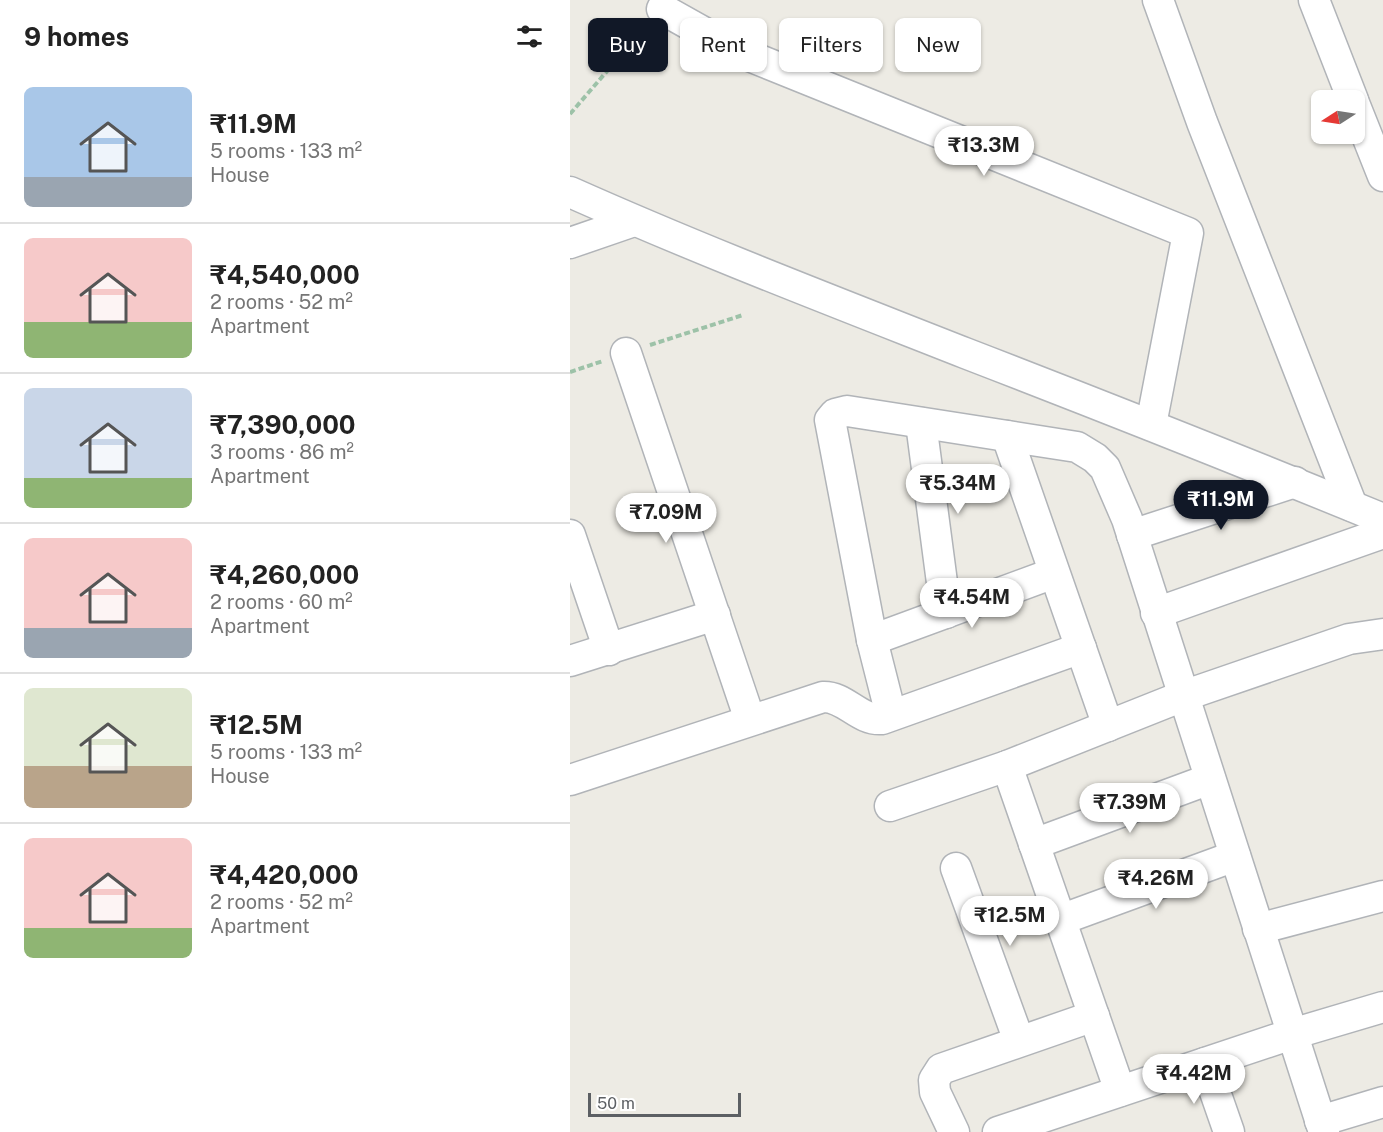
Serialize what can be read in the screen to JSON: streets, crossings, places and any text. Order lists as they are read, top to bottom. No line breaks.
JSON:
{"scale_bar":"50 m","north":"left","page":{"heading":"9 homes","chip":["Buy","Rent","Filters","New"],"list":[{"name":"₹11.9M","note":"5 rooms · 133 m² · House"},{"name":"₹4,540,000","note":"2 rooms · 52 m² · Apartment"},{"name":"₹7,390,000","note":"3 rooms · 86 m² · Apartment"},{"name":"₹4,260,000","note":"2 rooms · 60 m² · Apartment"},{"name":"₹12.5M","note":"5 rooms · 133 m² · House"},{"name":"₹4,420,000","note":"2 rooms · 52 m² · Apartment"}],"price":["₹13.3M","₹5.34M","₹11.9M","₹7.09M","₹4.54M","₹7.39M","₹4.26M","₹12.5M","₹4.42M"],"scale":"50 m"}}
